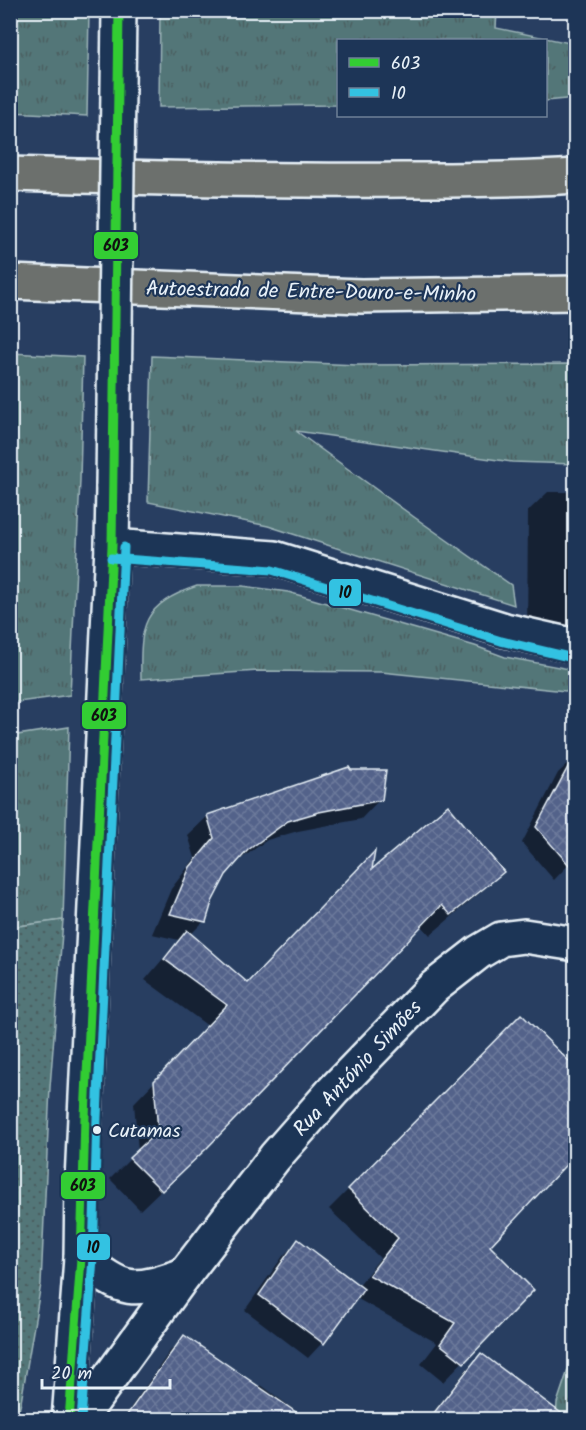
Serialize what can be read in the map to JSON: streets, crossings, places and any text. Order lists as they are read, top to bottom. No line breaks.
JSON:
{"streets":{"highway":["Autoestrada de Entre-Douro-e-Minho"],"street":["Rua António Simões"]},"places":["Cutamas"],"lines":["transit line 603","transit line 10"],"legend":["603","10"],"scale_bar":"20 m"}
